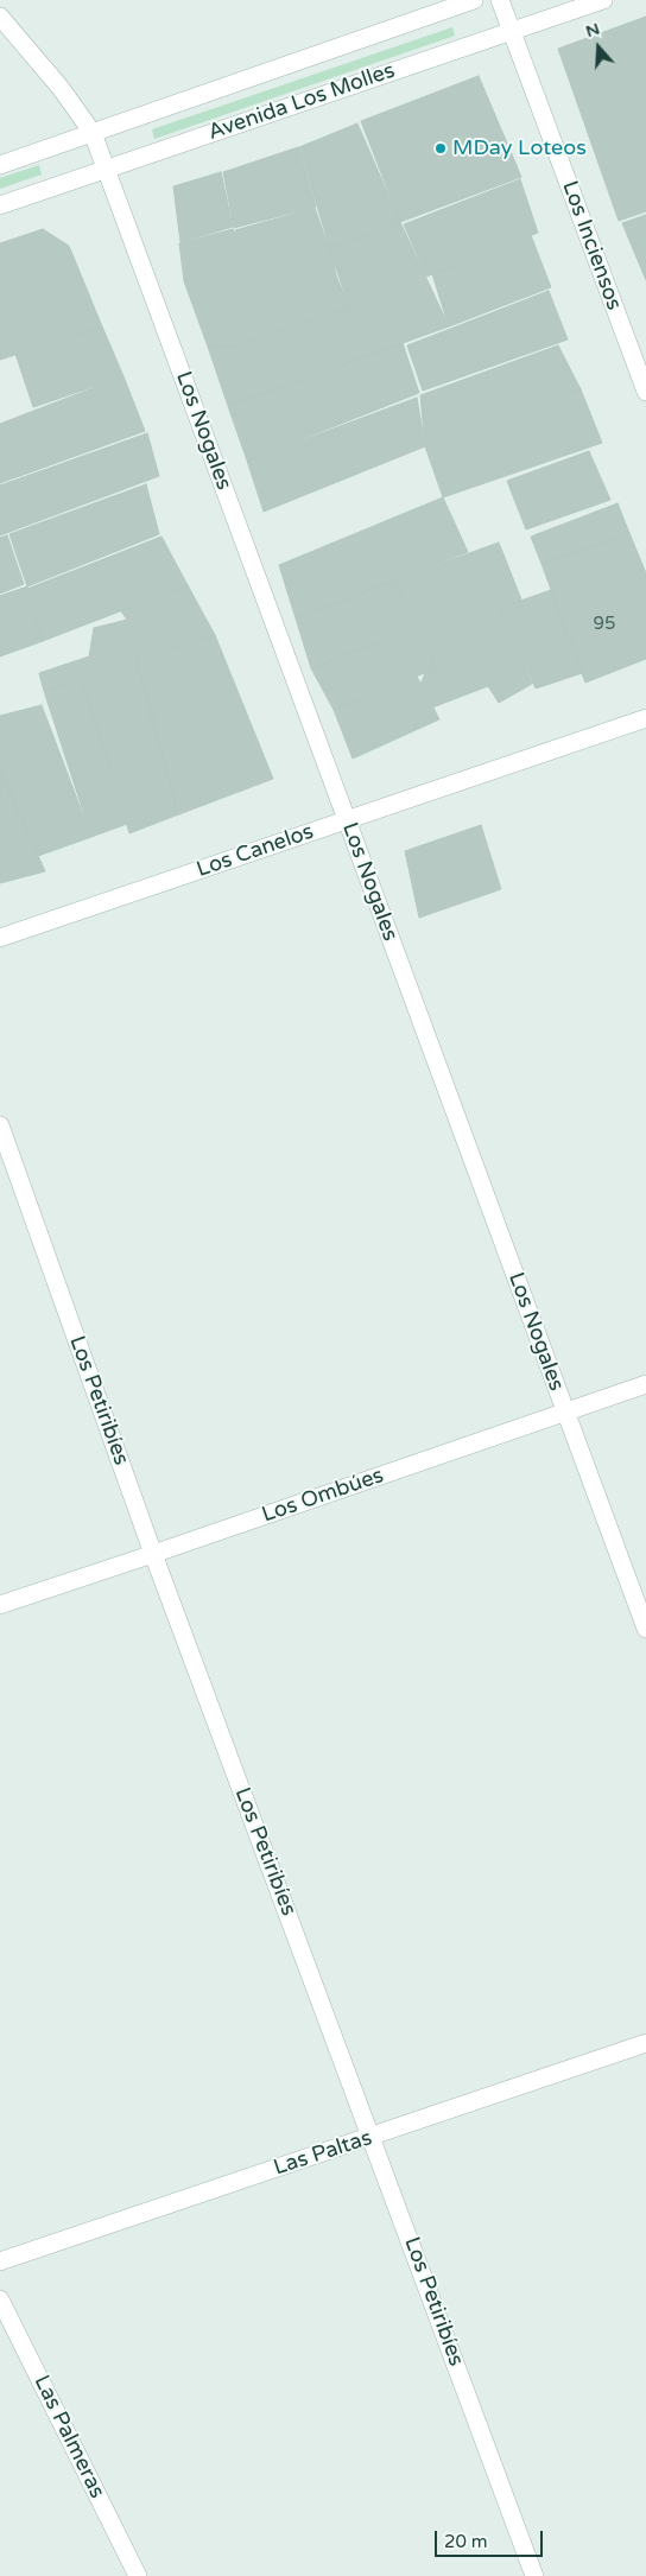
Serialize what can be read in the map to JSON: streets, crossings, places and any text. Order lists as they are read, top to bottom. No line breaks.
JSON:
{"streets":{"street":["Avenida Los Molles","Los Inciensos","Los Nogales","Los Canelos","Los Petiribíes","Los Ombúes","Las Paltas","Las Palmeras"]},"crossings":[["Avenida Los Molles","Los Inciensos"],["Avenida Los Molles","Los Nogales"],["Los Nogales","Los Canelos"],["Los Nogales","Los Ombúes"],["Los Petiribíes","Los Ombúes"],["Los Petiribíes","Las Paltas"]],"places":["MDay Loteos"],"house_numbers":["95"],"scale_bar":"20 m","north":"top"}
